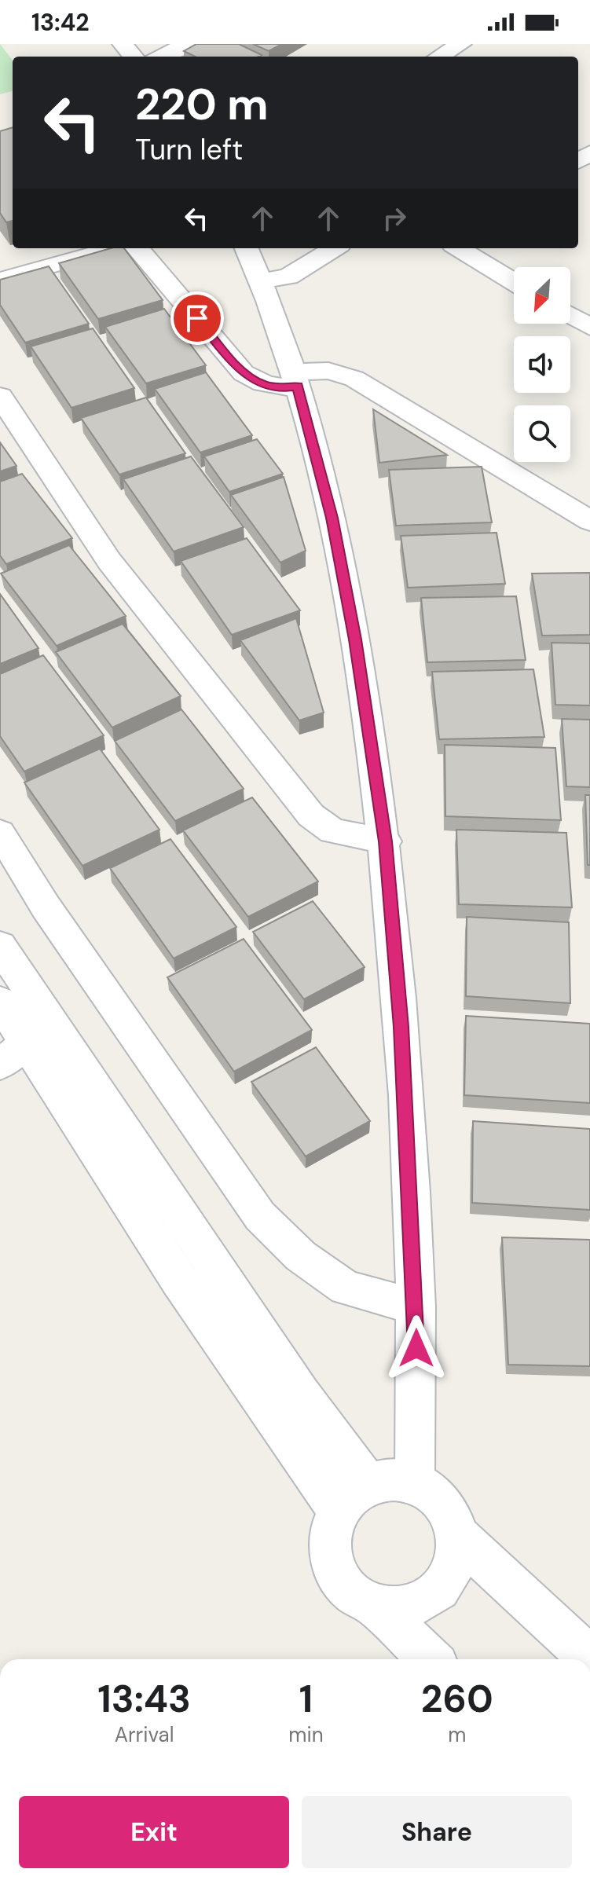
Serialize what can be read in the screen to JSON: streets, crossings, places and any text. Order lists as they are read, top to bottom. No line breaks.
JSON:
{"north":"bottom left","page":{"status":"13:42","turn":["220 m","Turn left"],"eta":["13:43","Arrival","1","min","260","m"],"buttons":["Exit","Share"]}}
